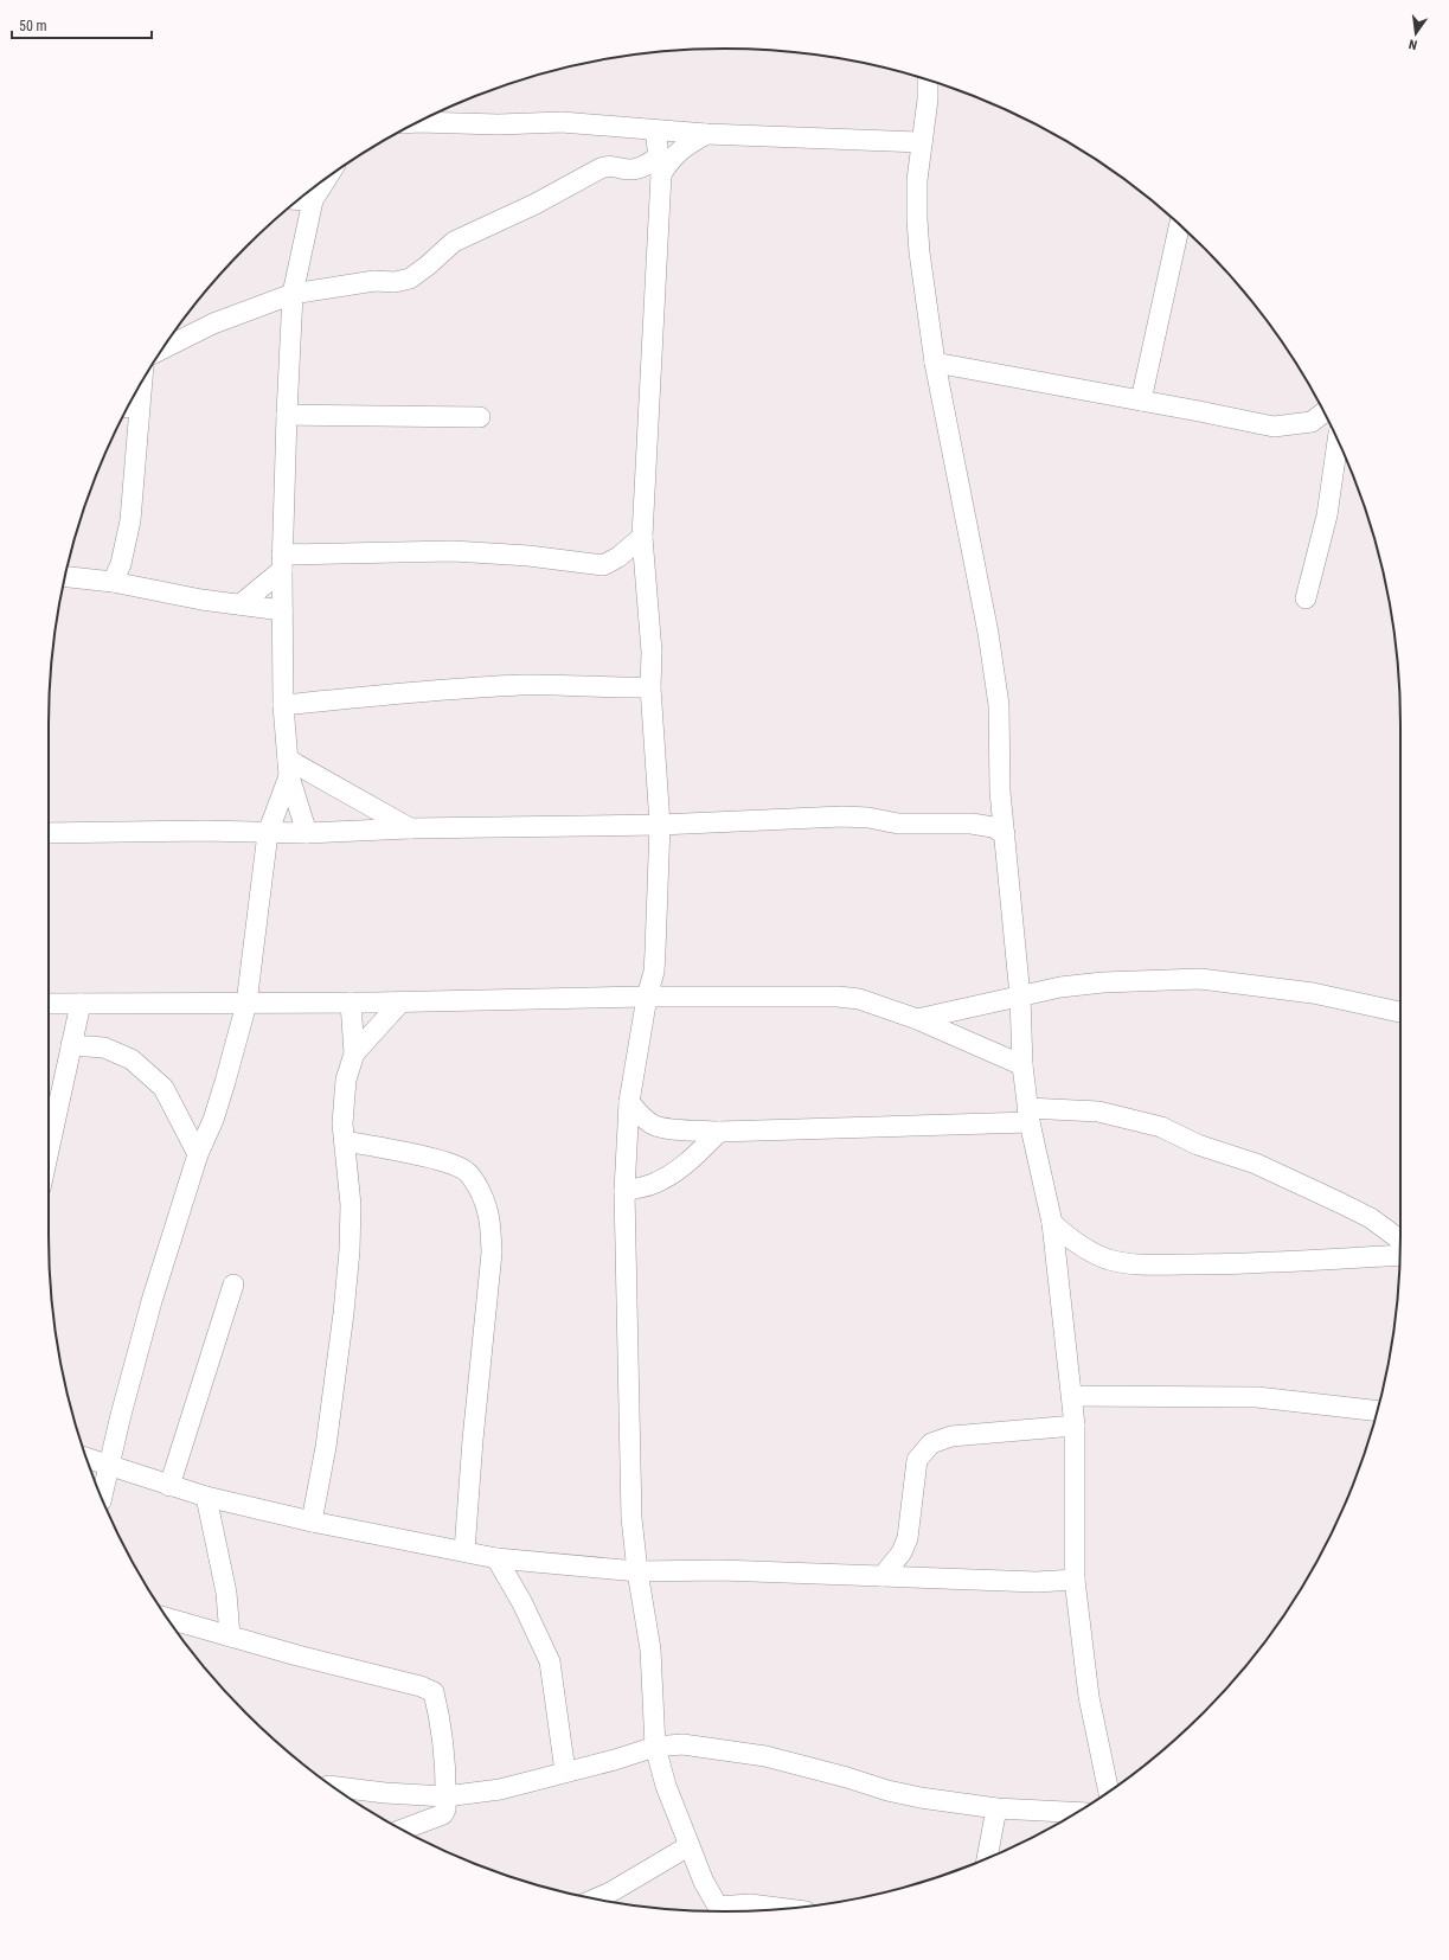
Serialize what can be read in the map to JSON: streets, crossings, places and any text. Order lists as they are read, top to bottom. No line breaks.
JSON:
{"scale_bar":"50 m","north":"bottom"}
